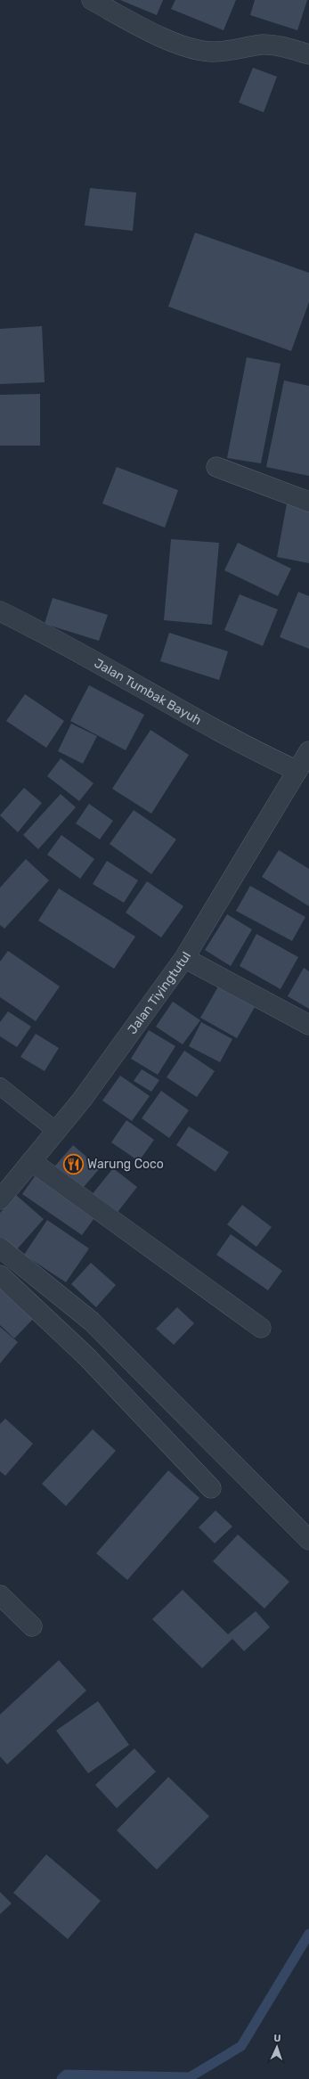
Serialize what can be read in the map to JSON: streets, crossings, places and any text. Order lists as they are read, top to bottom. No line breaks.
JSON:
{"streets":{"street":["Jalan Tumbak Bayuh","Jalan Tiyingtutul"]},"crossings":[["Jalan Tumbak Bayuh","Jalan Tiyingtutul"]],"places":{"restaurant":["Warung Coco"]},"north":"top"}
